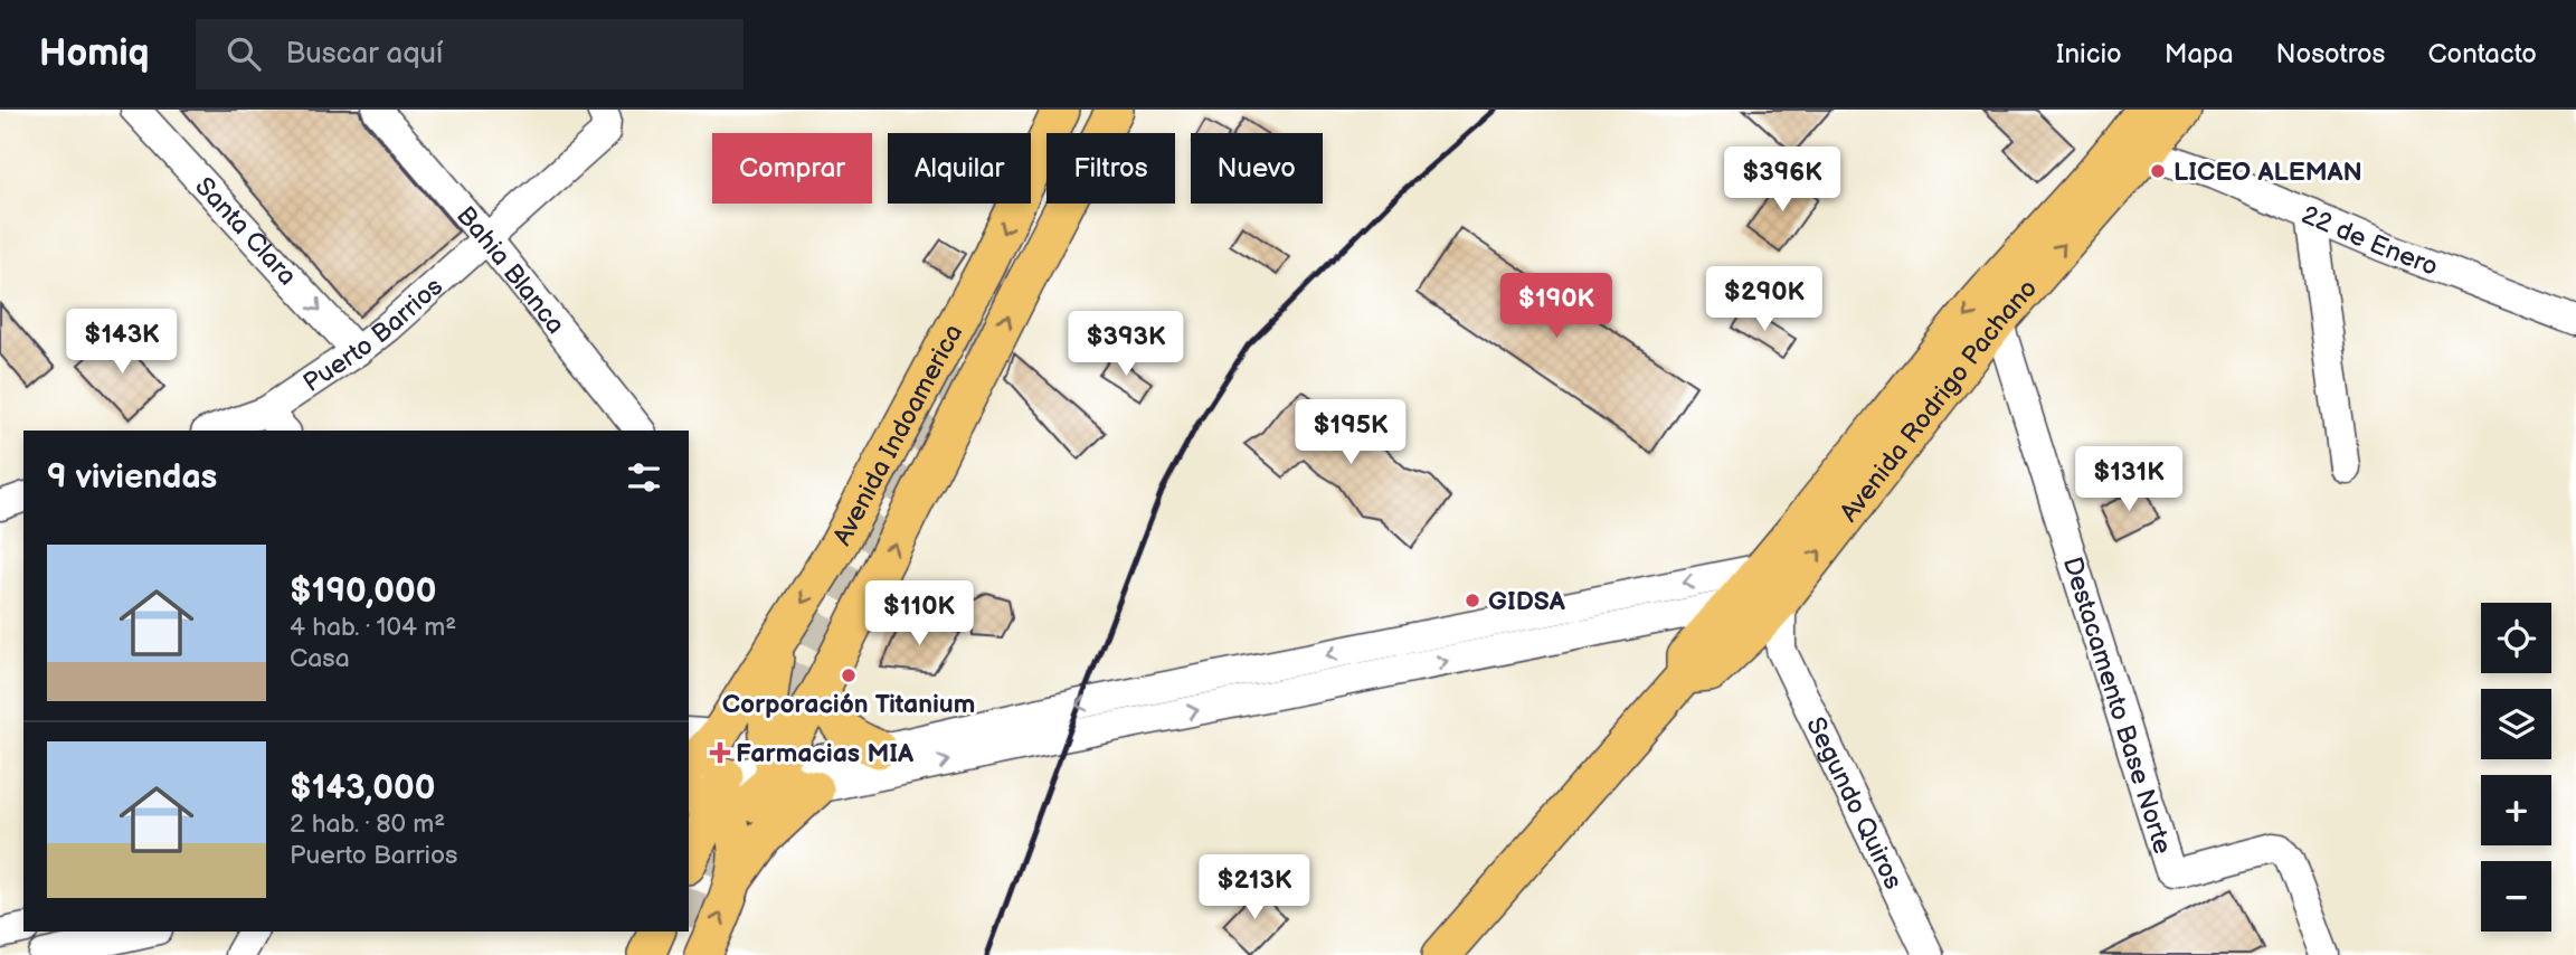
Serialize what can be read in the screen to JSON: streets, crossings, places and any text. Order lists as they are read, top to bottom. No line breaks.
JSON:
{"streets":{"main road":["Avenida Rodrigo Pachano","Avenida Indoamerica"],"street":["Santa Clara","22 de Enero","Bahia Blanca","Puerto Barrios","Destacamento Base Norte","Segundo Quiros"]},"crossings":[["Santa Clara","Puerto Barrios"],["22 de Enero","Avenida Rodrigo Pachano"],["Bahia Blanca","Puerto Barrios"],["Avenida Rodrigo Pachano","Destacamento Base Norte"],["Avenida Rodrigo Pachano","Segundo Quiros"]],"one_way":["Santa Clara"],"places":{"other":["LICEO ALEMAN","GIDSA","Corporación Titanium"],"health":["Farmacias MIA"]},"page":{"header":"Homiq","search":"Buscar aquí","nav":["Inicio","Mapa","Nosotros","Contacto"],"chip":["Comprar","Alquilar","Filtros","Nuevo"],"price":["$396K","$290K","$190K","$143K","$393K","$195K","$131K","$110K","$213K"],"heading":"9 viviendas","list":[{"name":"$190,000","note":"4 hab. · 104 m² · Casa"},{"name":"$143,000","note":"2 hab. · 80 m² · Puerto Barrios"}],"map_buttons":["+","−"]}}
